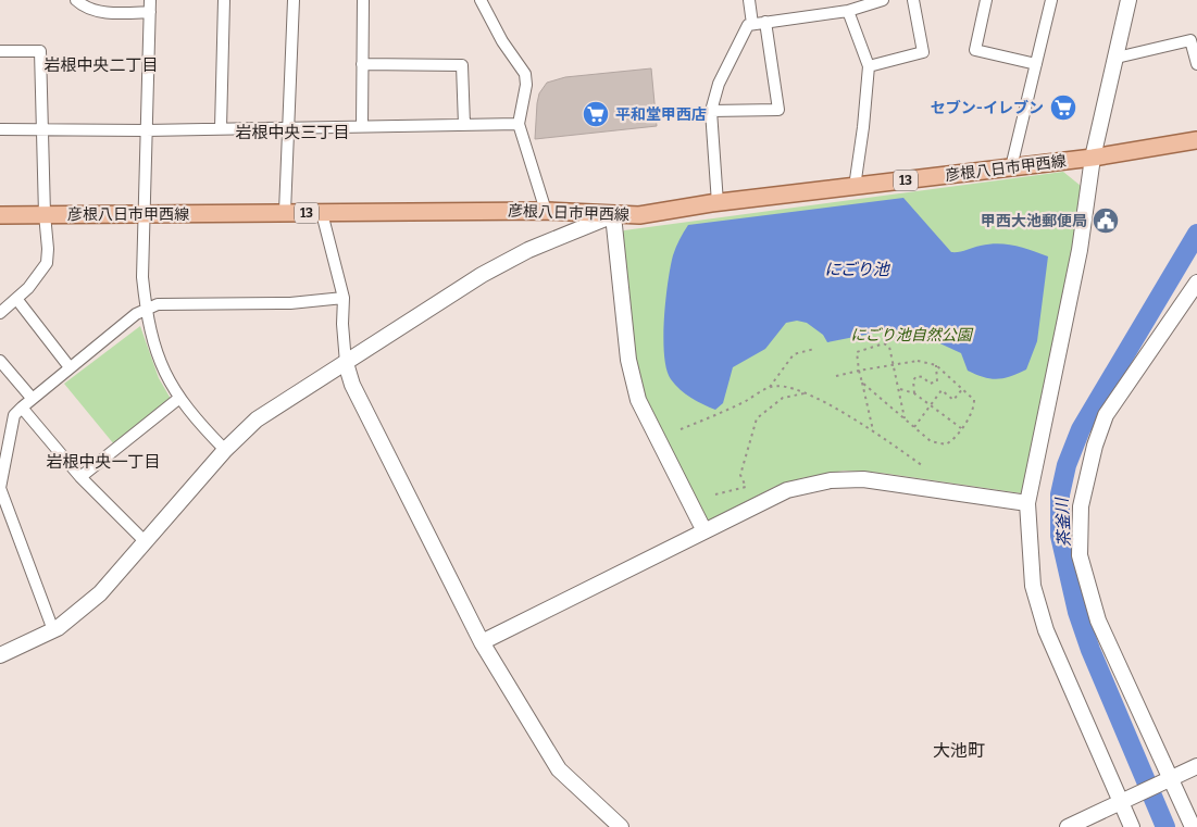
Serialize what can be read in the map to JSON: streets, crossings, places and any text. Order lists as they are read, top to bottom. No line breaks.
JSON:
{"streets":{"main road":["彦根八日市甲西線","13"]},"districts":["岩根中央二丁目","岩根中央三丁目","岩根中央一丁目","大池町"],"water":["にごり池","茶釜川"],"parks":["にごり池自然公園"],"places":{"supermarket":["セブン-イレブン","平和堂甲西店"],"public building":["甲西大池郵便局"]}}
